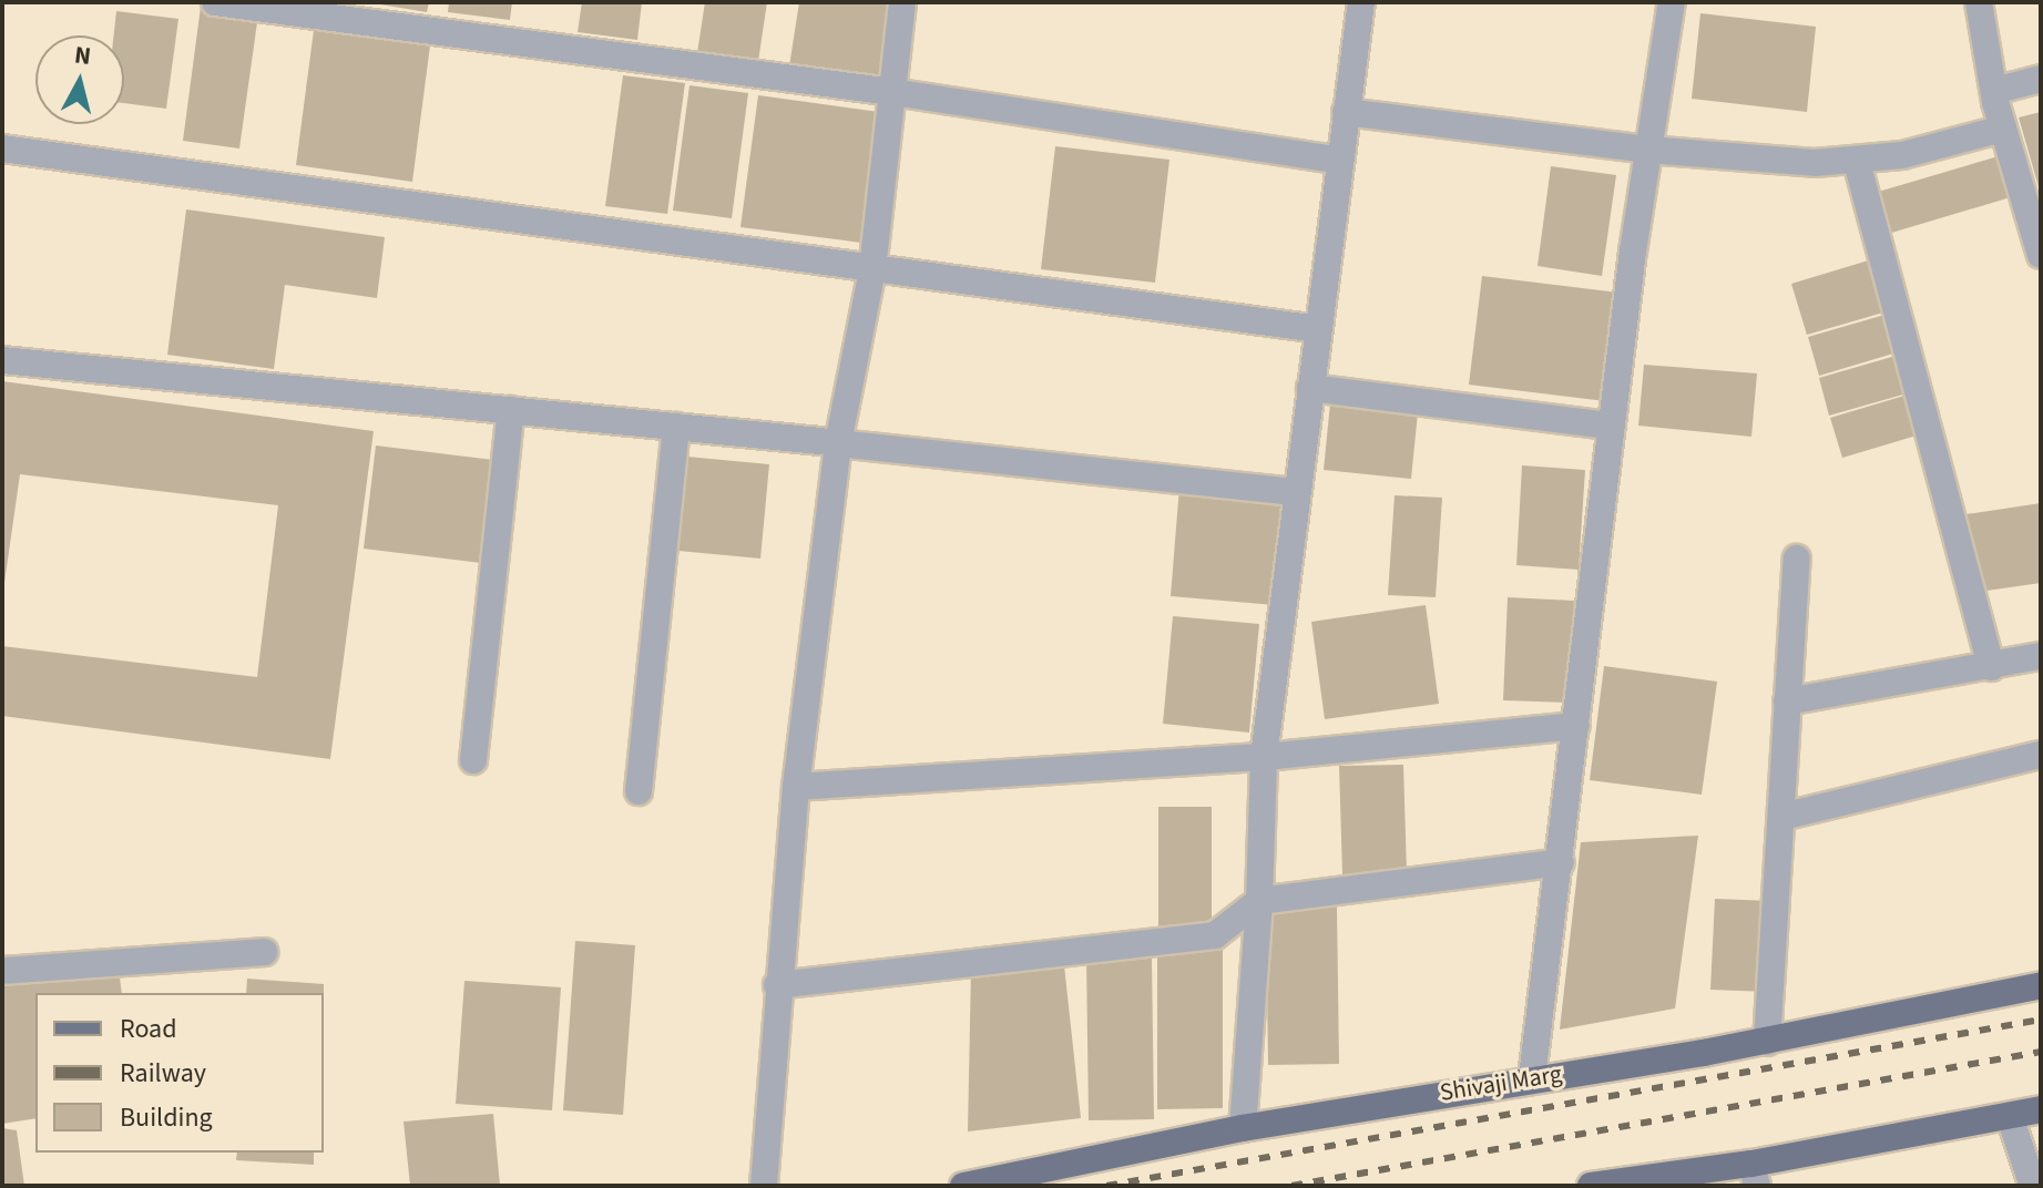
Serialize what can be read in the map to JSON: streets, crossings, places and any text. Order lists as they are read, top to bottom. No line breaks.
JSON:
{"streets":{"main road":["Shivaji Marg"]},"legend":["Road","Railway","Building"],"north":"top"}
